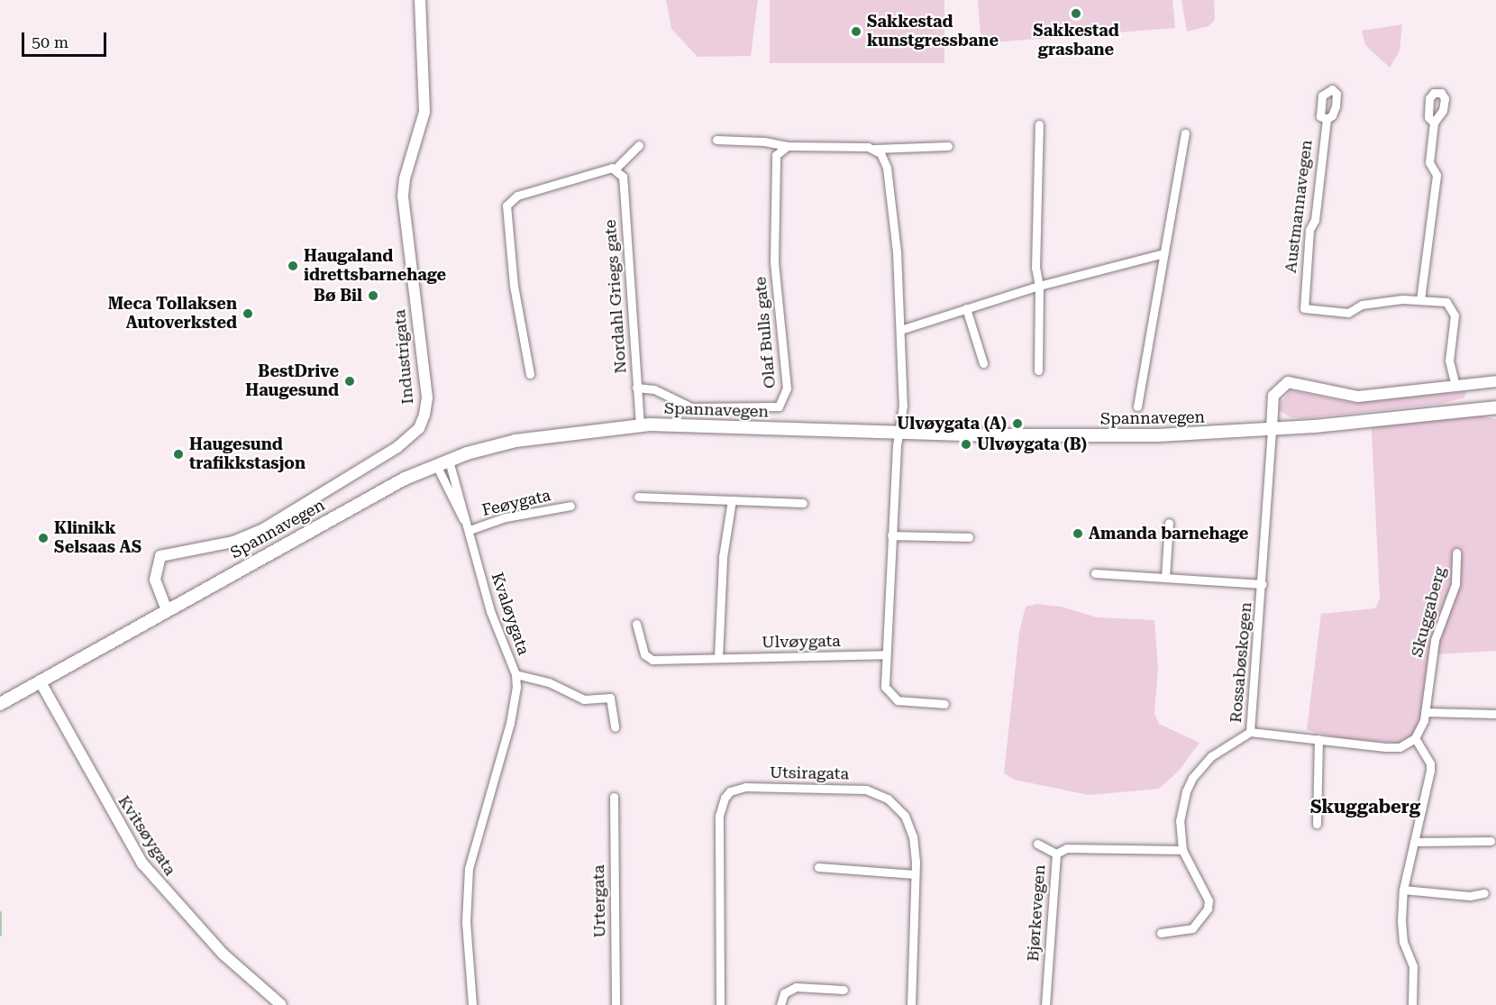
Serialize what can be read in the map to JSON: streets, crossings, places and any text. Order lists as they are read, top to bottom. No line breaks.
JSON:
{"streets":{"main road":["Spannavegen"],"street":["Austmannavegen","Nordahl Griegs gate","Olaf Bulls gate","Industrigata","Feøygata","Skuggaberg","Kvaløygata","Ulvøygata","Rossabøskogen","Utsiragata","Kvitsøygata","Urtergata","Bjørkevegen"]},"crossings":[["Nordahl Griegs gate","Olaf Bulls gate"],["Nordahl Griegs gate","Spannavegen"],["Industrigata","Spannavegen"],["Spannavegen","Kvaløygata"],["Spannavegen","Rossabøskogen"],["Spannavegen","Kvitsøygata"],["Feøygata","Kvaløygata"],["Rossabøskogen","Bjørkevegen"]],"districts":["Skuggaberg"],"places":["Sakkestad grasbane","Sakkestad kunstgressbane","Haugaland idrettsbarnehage","Bø Bil","Meca Tollaksen Autoverksted","BestDrive Haugesund","Ulvøygata (A)","Ulvøygata (B)","Haugesund trafikkstasjon","Amanda barnehage","Klinikk Selsaas AS"],"scale_bar":"50 m"}
